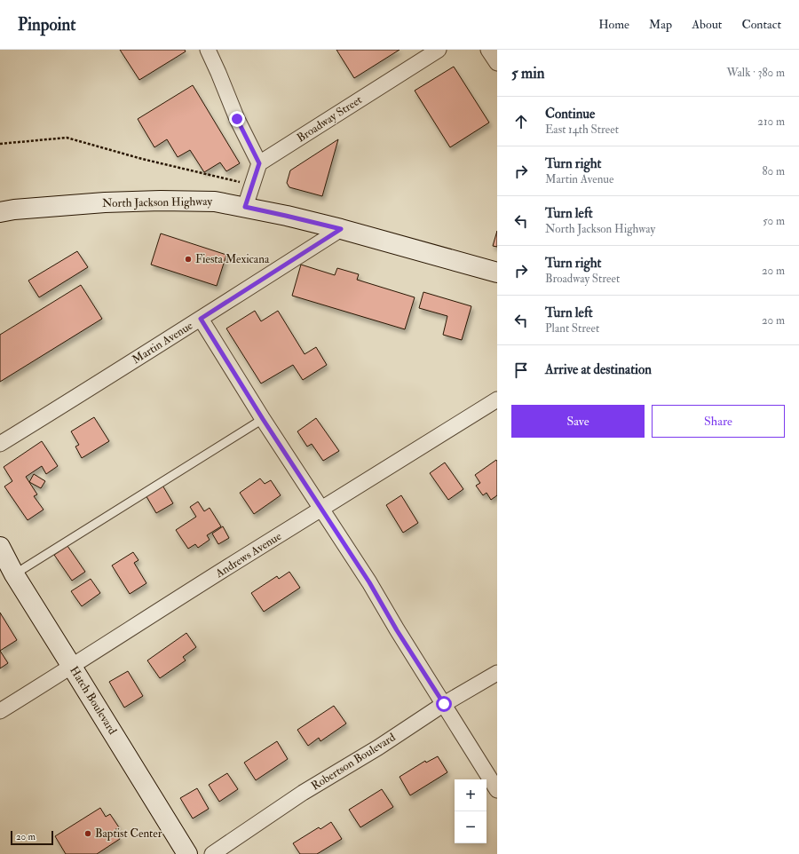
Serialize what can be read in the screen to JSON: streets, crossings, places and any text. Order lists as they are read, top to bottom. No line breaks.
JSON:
{"streets":{"main road":["North Jackson Highway","Hatch Boulevard"],"street":["Broadway Street","Martin Avenue","Andrews Avenue","Robertson Boulevard"]},"crossings":[["North Jackson Highway","Martin Avenue"],["Andrews Avenue","Hatch Boulevard"]],"places":["Fiesta Mexicana","Baptist Center"],"scale_bar":"20 m","page":{"header":"Pinpoint","nav":["Home","Map","About","Contact"],"heading":["5 min","Walk · 380 m"],"list":[["Continue","East 14th Street","210 m"],["Turn right","Martin Avenue","80 m"],["Turn left","North Jackson Highway","50 m"],["Turn right","Broadway Street","20 m"],["Turn left","Plant Street","20 m"],"Arrive at destination"],"buttons":["Save","Share"],"map_buttons":["+","−"],"scale":"20 m"}}
